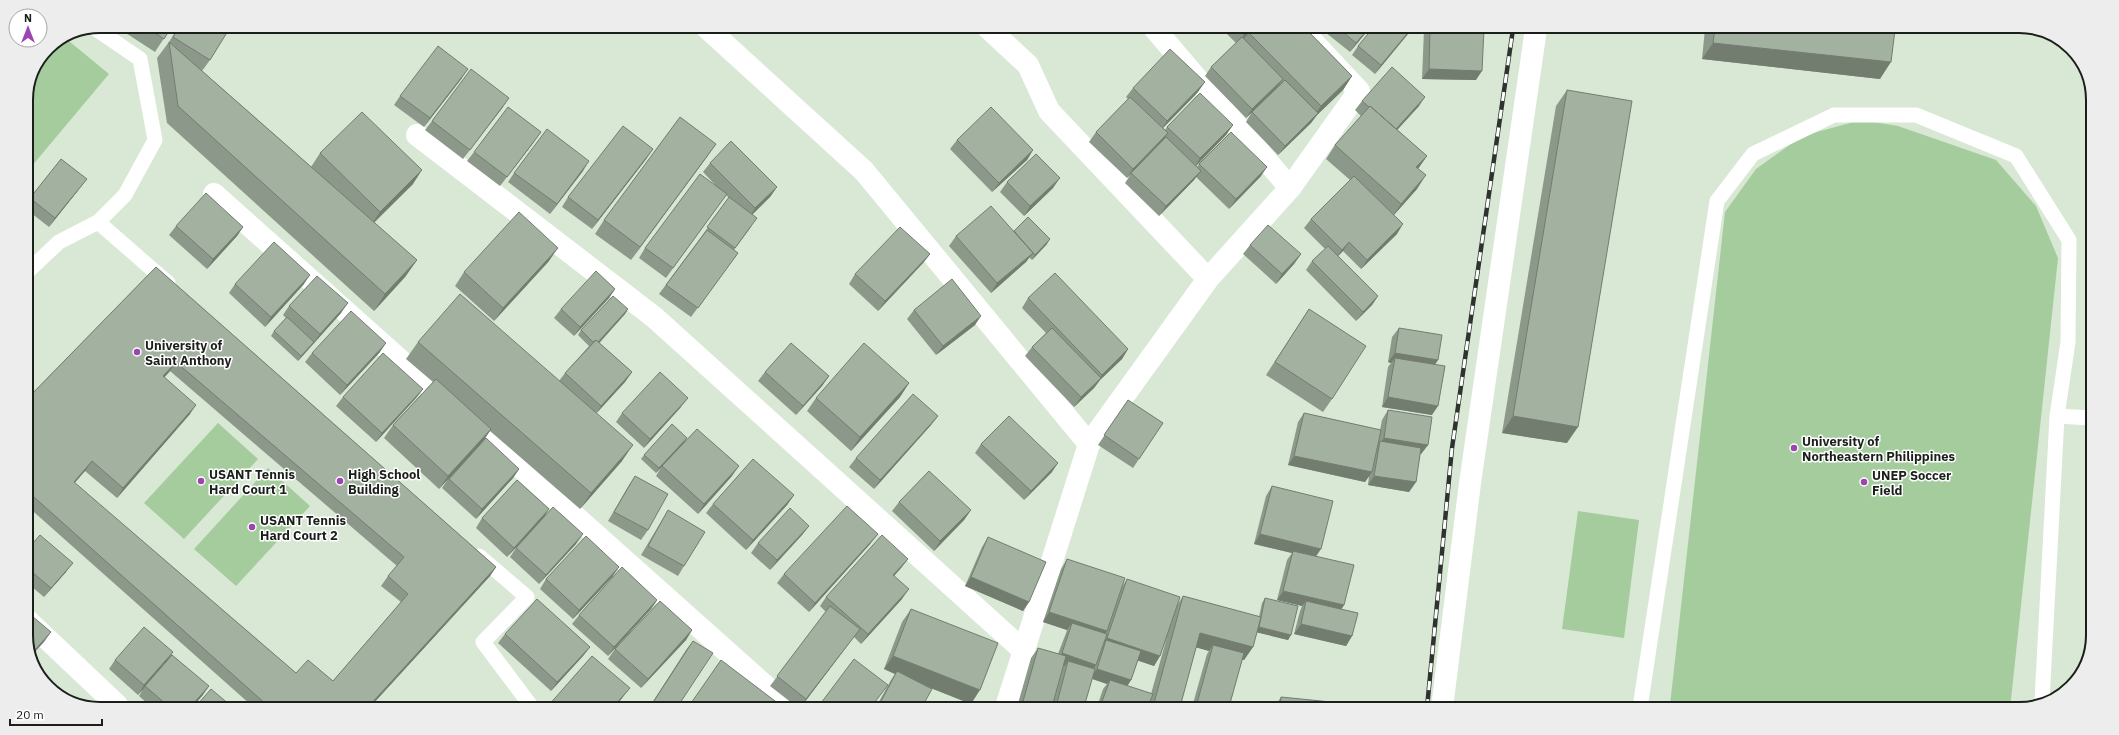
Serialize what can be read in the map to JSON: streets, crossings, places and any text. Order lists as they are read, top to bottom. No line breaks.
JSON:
{"places":["University of Saint Anthony","University of Northeastern Philippines","USANT Tennis Hard Court 1","High School Building","UNEP Soccer Field","USANT Tennis Hard Court 2"],"scale_bar":"20 m","north":"top"}
